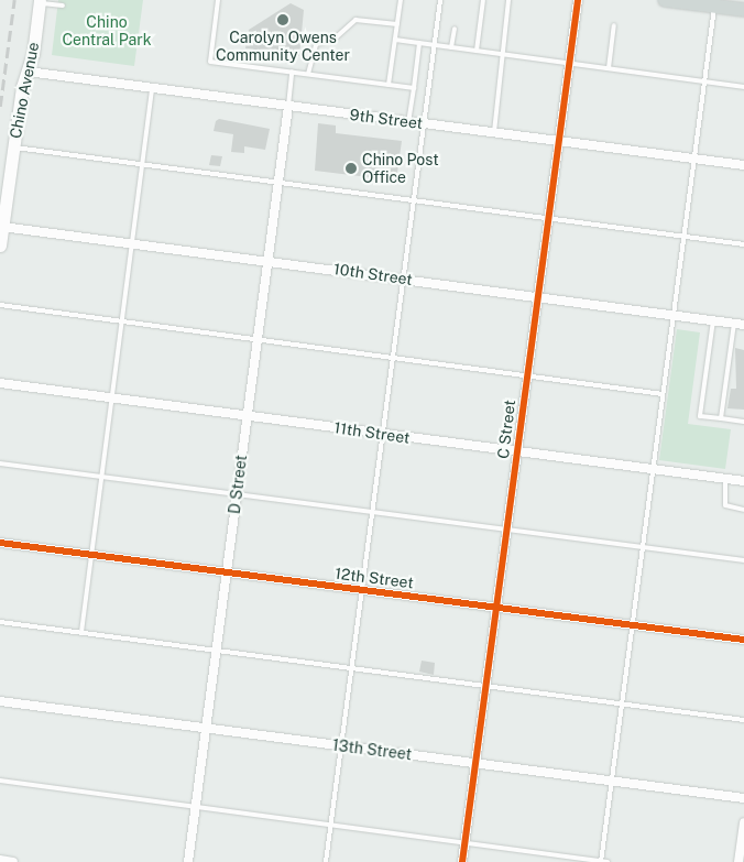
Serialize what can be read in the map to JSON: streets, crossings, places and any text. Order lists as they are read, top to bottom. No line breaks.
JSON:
{"streets":{"main road":["Chino Avenue"],"street":["9th Street","10th Street","C Street","11th Street","D Street","12th Street","13th Street"]},"crossings":[["Chino Avenue","9th Street"],["Chino Avenue","10th Street"],["9th Street","C Street"],["9th Street","D Street"],["10th Street","C Street"],["10th Street","D Street"],["C Street","11th Street"],["C Street","12th Street"],["C Street","13th Street"],["11th Street","D Street"],["D Street","12th Street"],["D Street","13th Street"]],"parks":["Chino Central Park"],"places":["Carolyn Owens Community Center","Chino Post Office"]}
